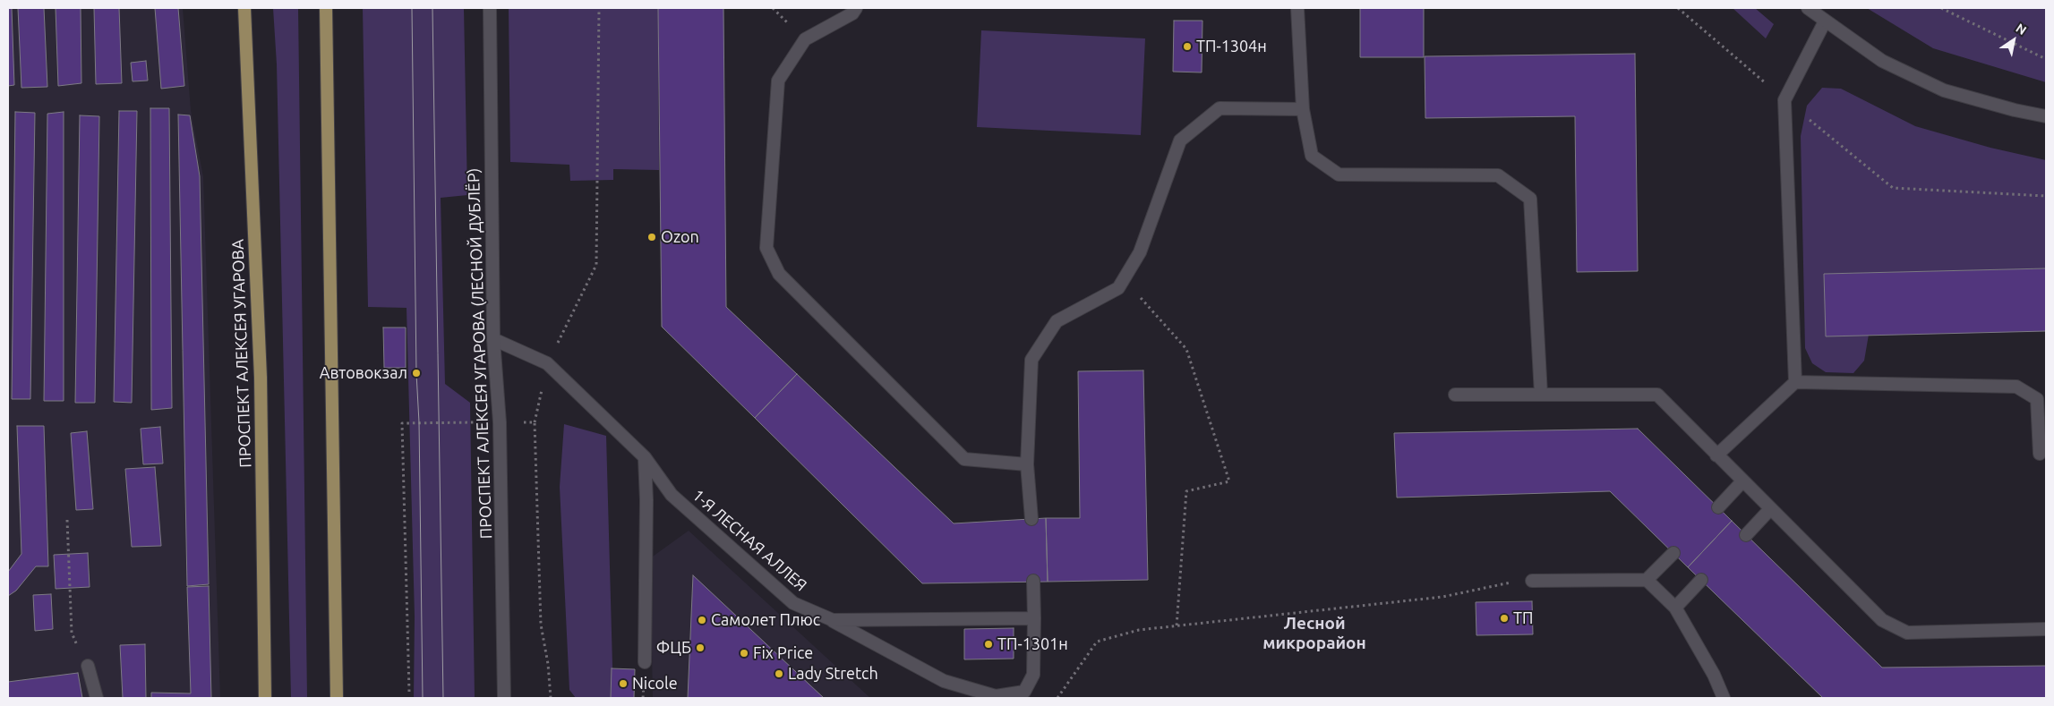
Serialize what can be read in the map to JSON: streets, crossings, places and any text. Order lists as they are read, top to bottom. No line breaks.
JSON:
{"streets":{"main road":["ПРОСПЕКТ АЛЕКСЕЯ УГАРОВА"],"street":["ПРОСПЕКТ АЛЕКСЕЯ УГАРОВА (ЛЕСНОЙ ДУБЛЁР)","1-Я ЛЕСНАЯ АЛЛЕЯ"]},"crossings":[["ПРОСПЕКТ АЛЕКСЕЯ УГАРОВА (ЛЕСНОЙ ДУБЛЁР)","1-Я ЛЕСНАЯ АЛЛЕЯ"]],"districts":["Лесной микрорайон"],"places":["ТП-1304н","Ozon","Автовокзал","ТП","Самолет Плюс","ТП-1301н","ФЦБ","Fix Price","Lady Stretch","Nicole"],"north":"top right"}
